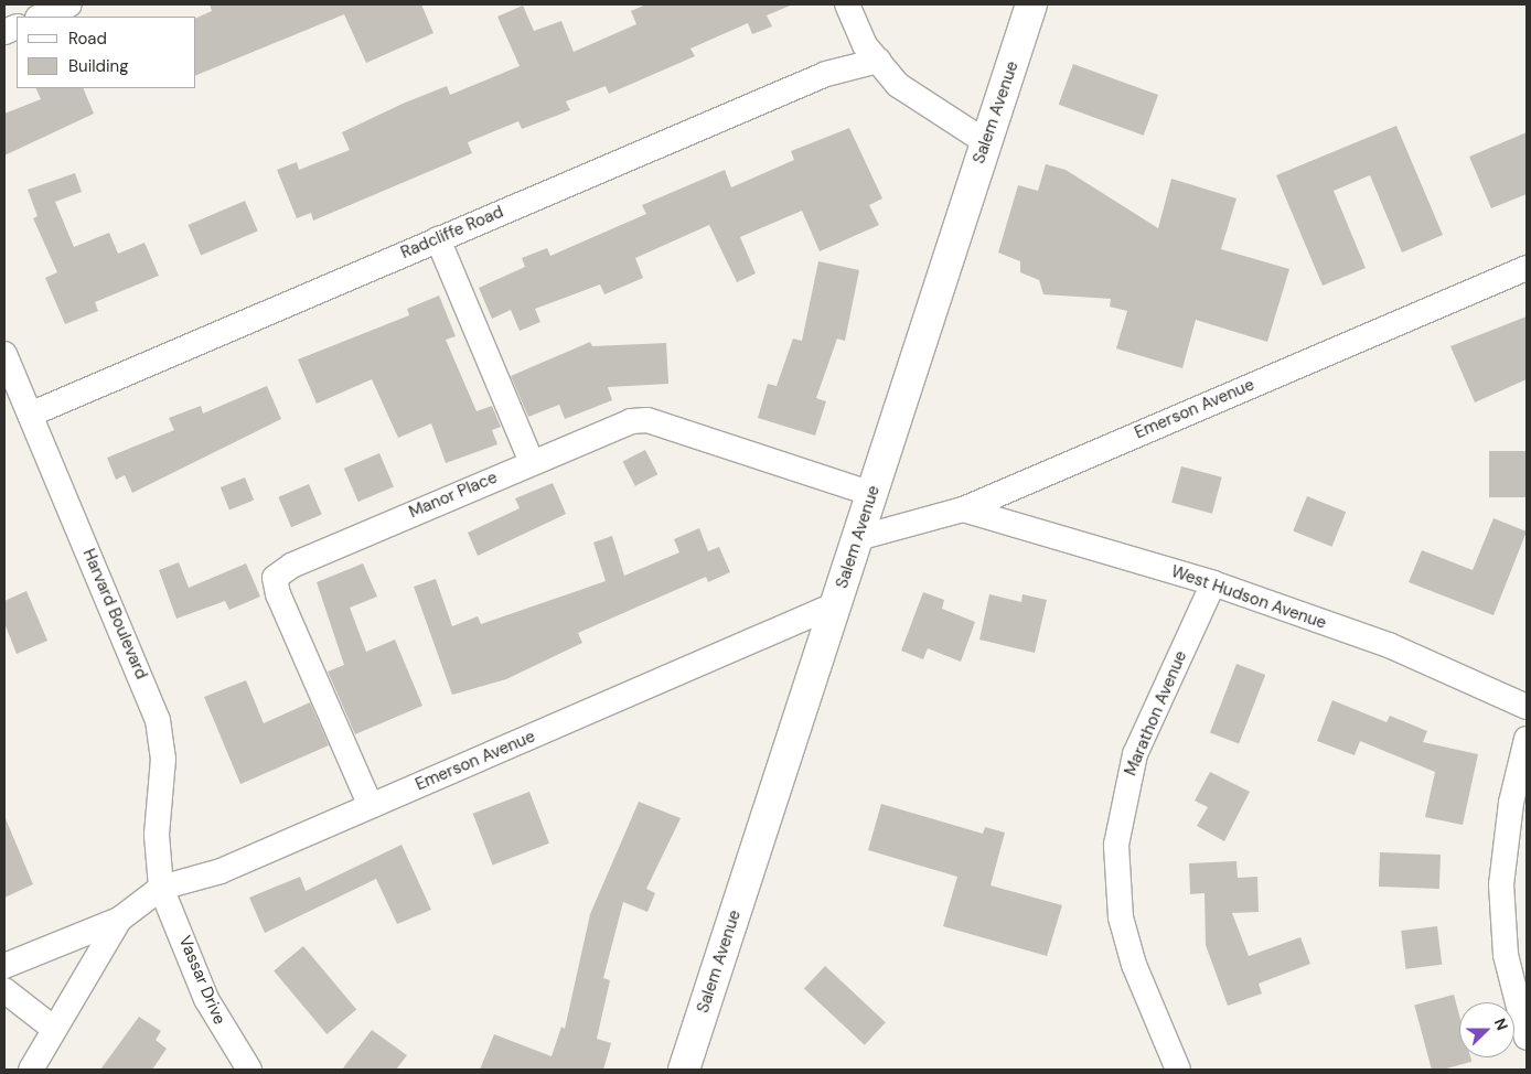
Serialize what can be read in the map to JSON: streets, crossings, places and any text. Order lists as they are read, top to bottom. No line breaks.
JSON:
{"streets":{"main road":["Salem Avenue"],"street":["Radcliffe Road","Emerson Avenue","Manor Place","West Hudson Avenue","Harvard Boulevard","Marathon Avenue","Vassar Drive"]},"crossings":[["Salem Avenue","Emerson Avenue"],["Salem Avenue","Manor Place"],["Radcliffe Road","Harvard Boulevard"],["Emerson Avenue","Manor Place"],["Emerson Avenue","West Hudson Avenue"],["Emerson Avenue","Harvard Boulevard"],["Emerson Avenue","Vassar Drive"],["West Hudson Avenue","Marathon Avenue"],["Harvard Boulevard","Vassar Drive"]],"legend":["Road","Building"],"north":"right"}
